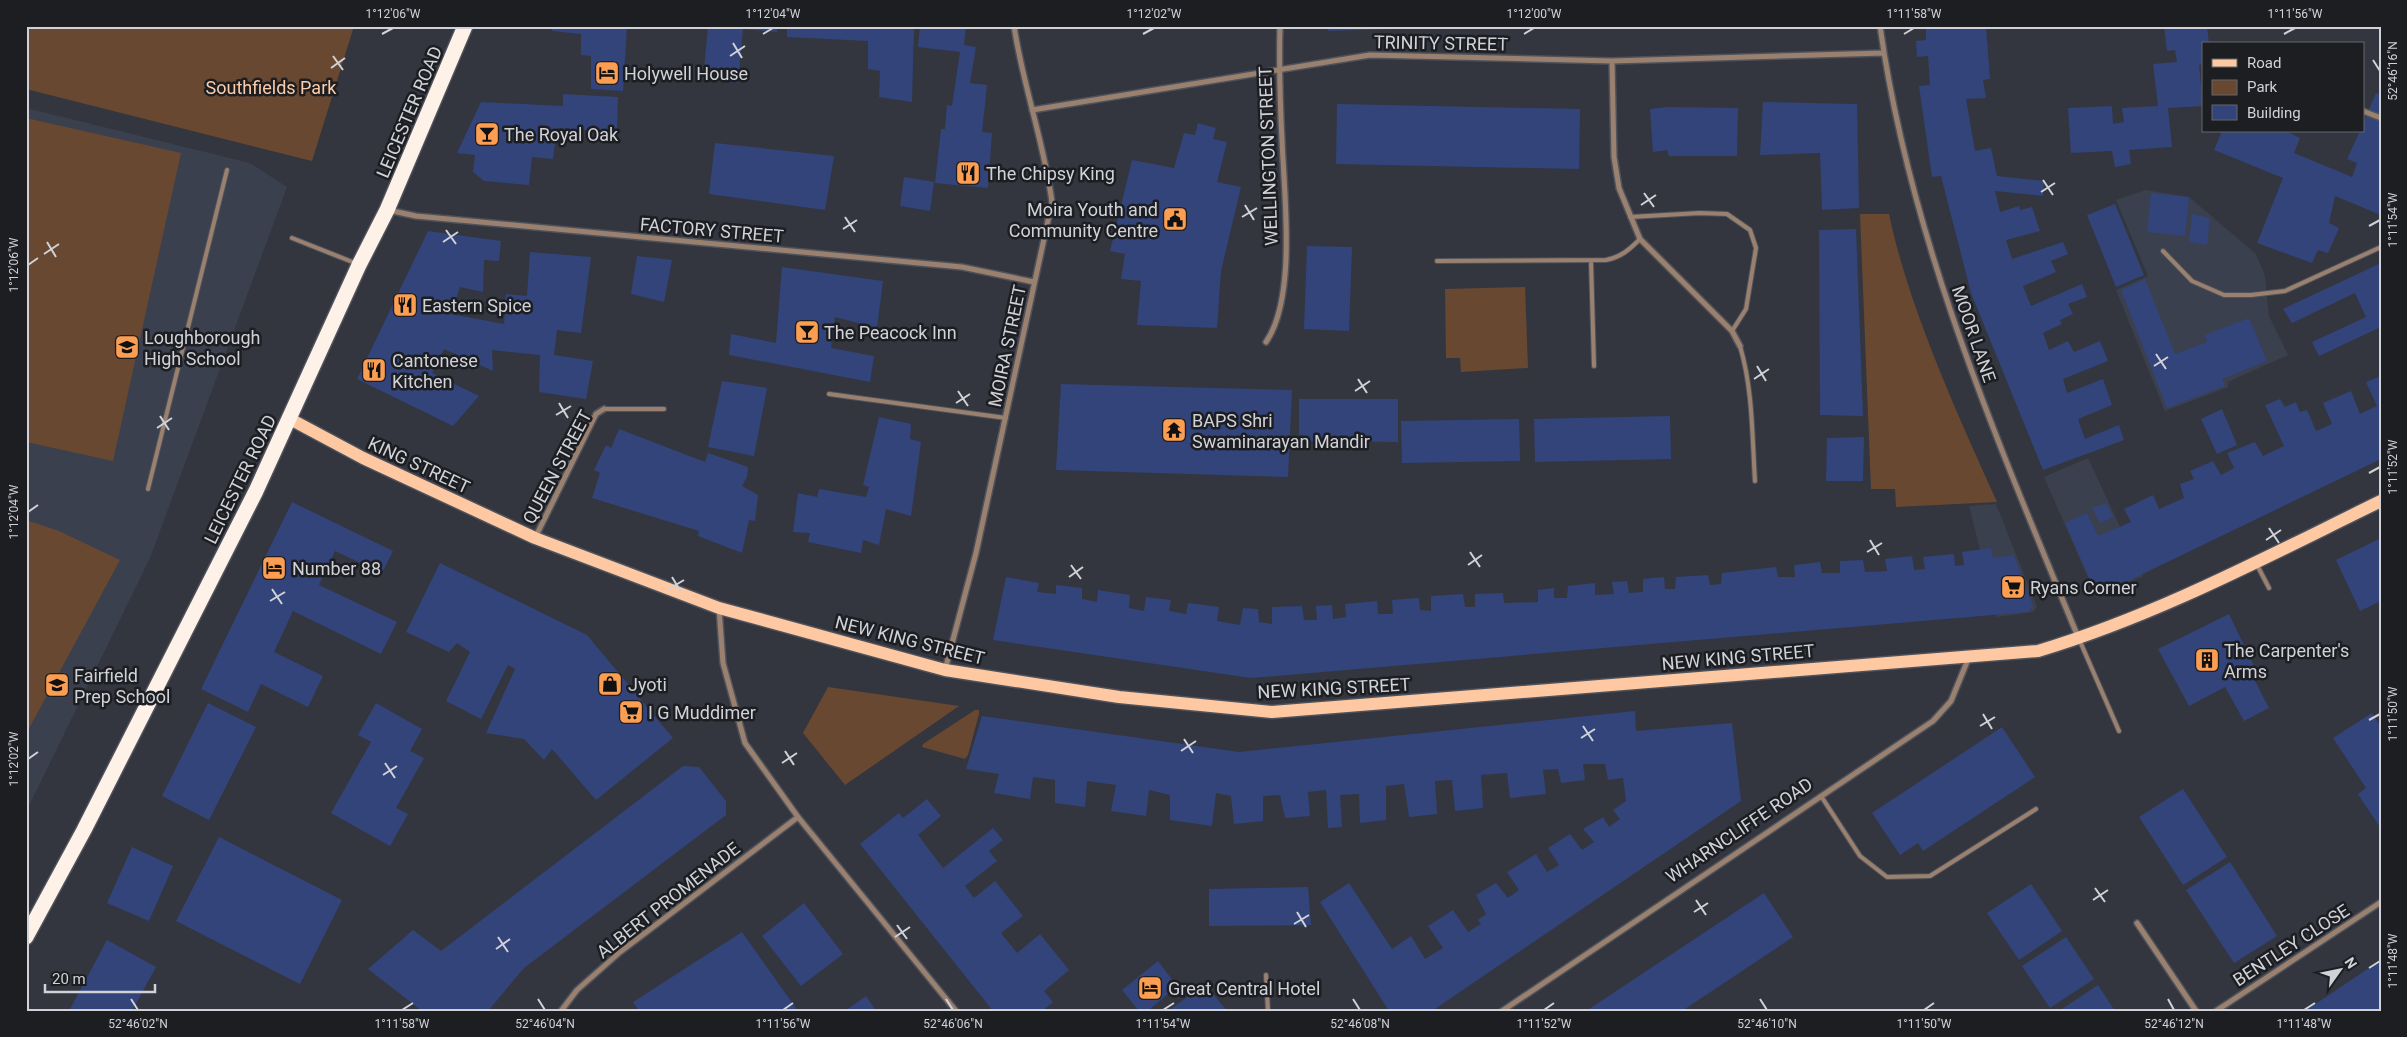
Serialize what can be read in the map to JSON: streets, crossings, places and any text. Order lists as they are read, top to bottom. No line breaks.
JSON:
{"streets":{"highway":["LEICESTER ROAD"],"main road":["KING STREET","NEW KING STREET"],"street":["TRINITY STREET","WELLINGTON STREET","FACTORY STREET","MOOR LANE","MOIRA STREET","QUEEN STREET","WHARNCLIFFE ROAD","ALBERT PROMENADE","BENTLEY CLOSE"]},"crossings":[["TRINITY STREET","WELLINGTON STREET"],["TRINITY STREET","MOOR LANE"],["TRINITY STREET","MOIRA STREET"],["LEICESTER ROAD","FACTORY STREET"],["LEICESTER ROAD","KING STREET"],["FACTORY STREET","MOIRA STREET"],["MOOR LANE","NEW KING STREET"],["MOIRA STREET","NEW KING STREET"],["KING STREET","QUEEN STREET"],["KING STREET","NEW KING STREET"],["QUEEN STREET","NEW KING STREET"],["NEW KING STREET","WHARNCLIFFE ROAD"]],"parks":["Southfields Park"],"places":{"hotel":["Holywell House","Number 88","Great Central Hotel"],"bar":["The Royal Oak","The Peacock Inn"],"restaurant":["The Chipsy King","Eastern Spice","Cantonese Kitchen"],"public building":["Moira Youth and Community Centre"],"school or university":["Loughborough High School","Fairfield Prep School"],"temple":["BAPS Shri Swaminarayan Mandir"],"supermarket":["Ryans Corner","I G Muddimer"],"building":["The Carpenter's Arms"],"shop":["Jyoti"]},"legend":["Road","Park","Building"],"scale_bar":"20 m","north":"top right","coordinates":["1°12'06\"W","1°12'04\"W","1°12'02\"W","1°12'00\"W","1°11'58\"W","1°11'56\"W","52°46'16\"N","1°11'54\"W","1°11'52\"W","1°11'50\"W","1°11'48\"W","52°46'02\"N","52°46'04\"N","52°46'06\"N","52°46'08\"N","52°46'10\"N","52°46'12\"N"]}
